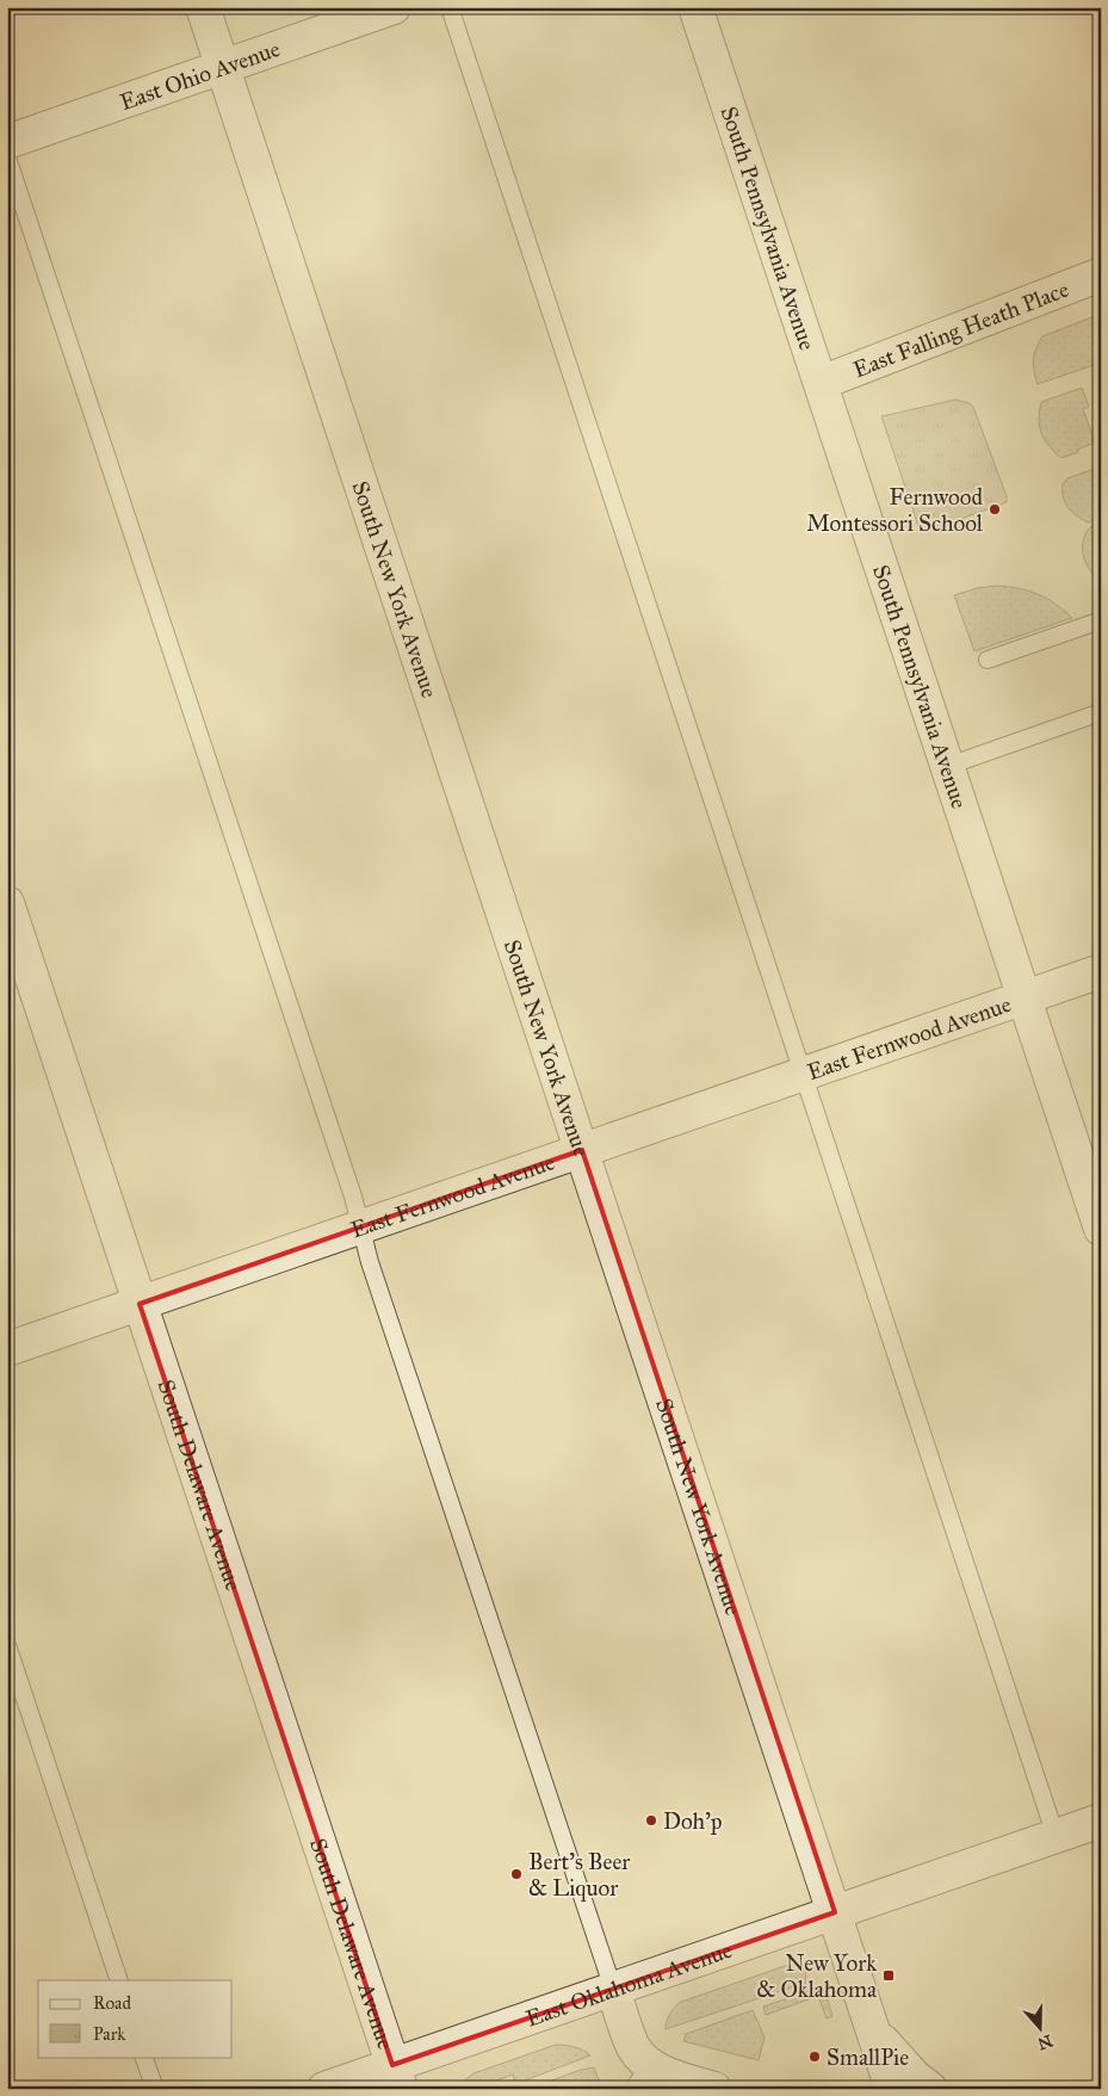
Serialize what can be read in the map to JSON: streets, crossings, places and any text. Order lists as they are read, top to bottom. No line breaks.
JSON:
{"streets":{"street":["East Ohio Avenue","South Pennsylvania Avenue","East Falling Heath Place","South New York Avenue","East Fernwood Avenue","South Delaware Avenue","East Oklahoma Avenue"]},"crossings":[["East Ohio Avenue","South New York Avenue"],["South Pennsylvania Avenue","East Falling Heath Place"],["South Pennsylvania Avenue","East Fernwood Avenue"],["South New York Avenue","East Fernwood Avenue"],["South New York Avenue","East Oklahoma Avenue"],["East Fernwood Avenue","South Delaware Avenue"],["South Delaware Avenue","East Oklahoma Avenue"]],"places":{"other":["Fernwood Montessori School","Doh'p","Bert's Beer & Liquor","SmallPie"],"transit":["New York & Oklahoma"]},"legend":["Road","Park"],"north":"bottom"}
